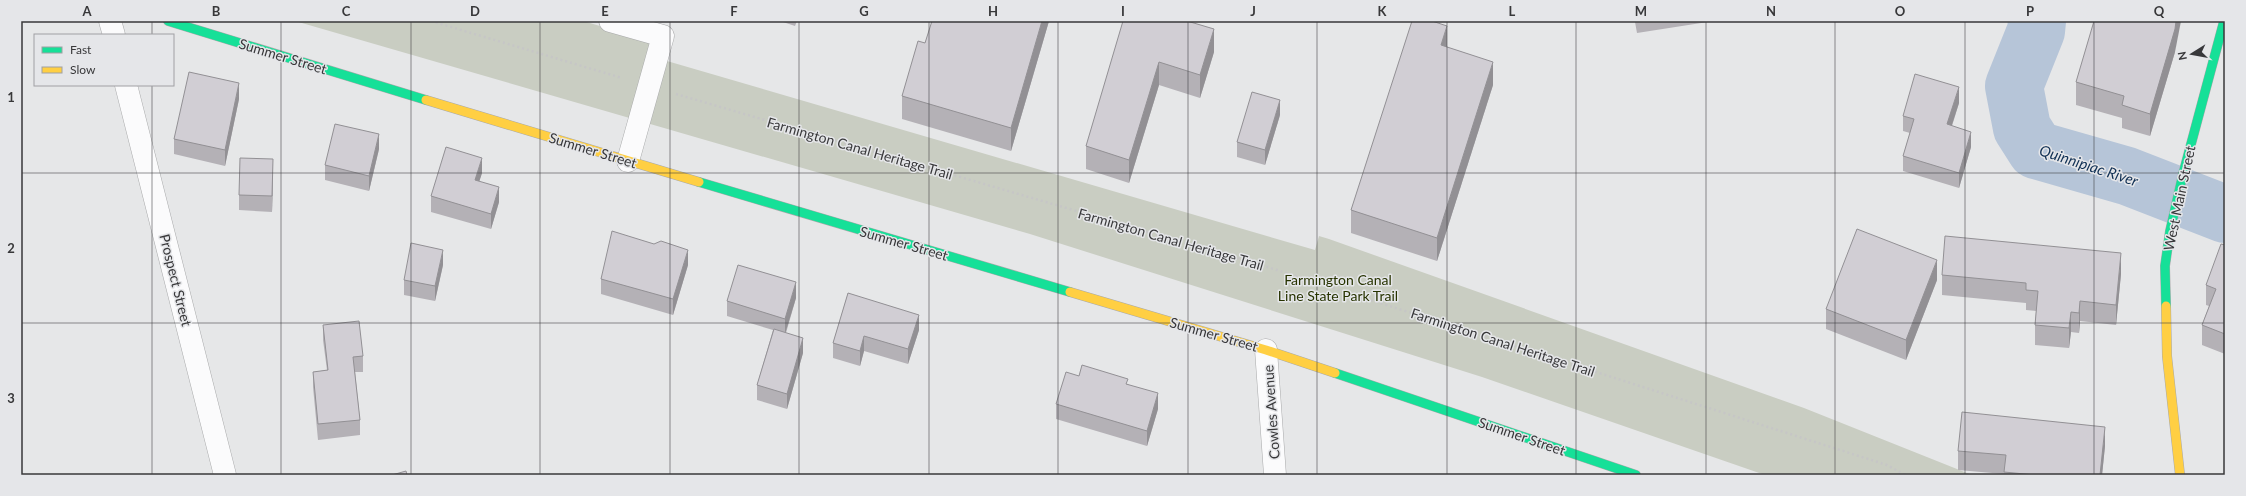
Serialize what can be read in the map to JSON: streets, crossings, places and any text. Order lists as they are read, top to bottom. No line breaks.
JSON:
{"streets":{"street":["Summer Street","West Main Street","Prospect Street","Cowles Avenue"],"path":["Farmington Canal Heritage Trail"]},"crossings":[["Summer Street","Cowles Avenue"]],"water":["Quinnipiac River"],"parks":["Farmington Canal Line State Park Trail"],"legend":["Fast","Slow"],"north":"left","grid":{"columns":["A","B","C","D","E","F","G","H","I","J","K","L","M","N","O","P","Q"],"rows":["1","2","3"]}}
